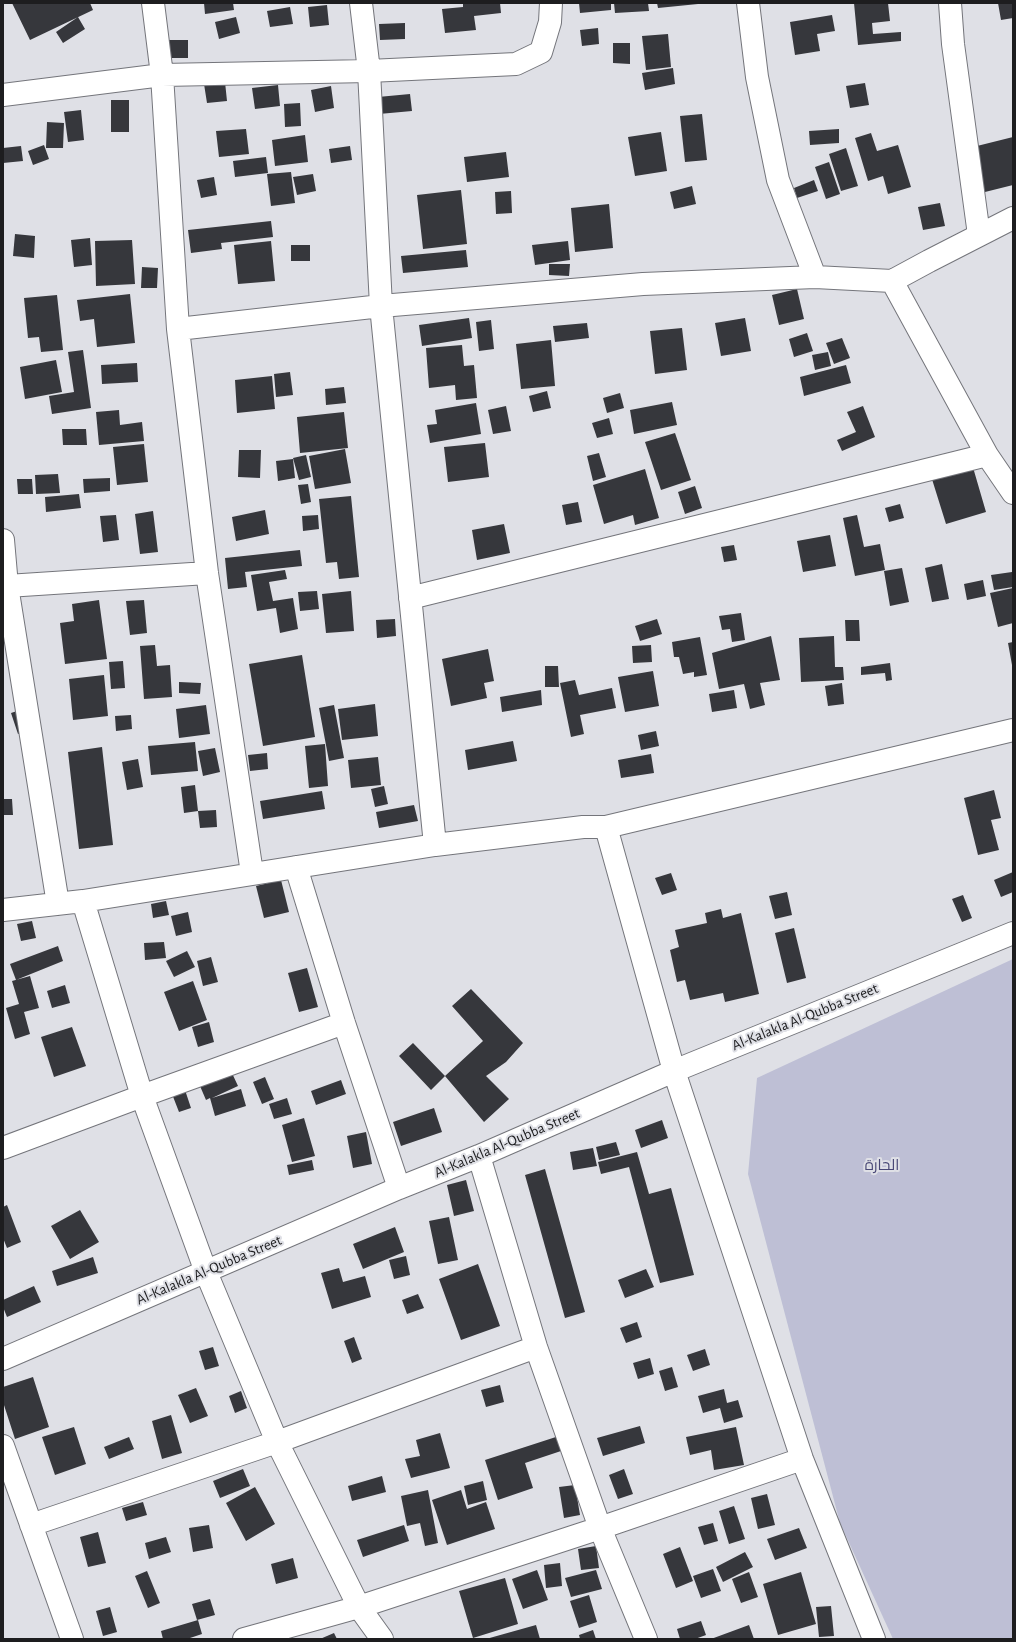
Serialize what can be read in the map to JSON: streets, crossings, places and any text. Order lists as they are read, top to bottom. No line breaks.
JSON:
{"streets":{"street":["Al-Kalakla Al-Qubba Street"]},"parks":["الحارة"]}
